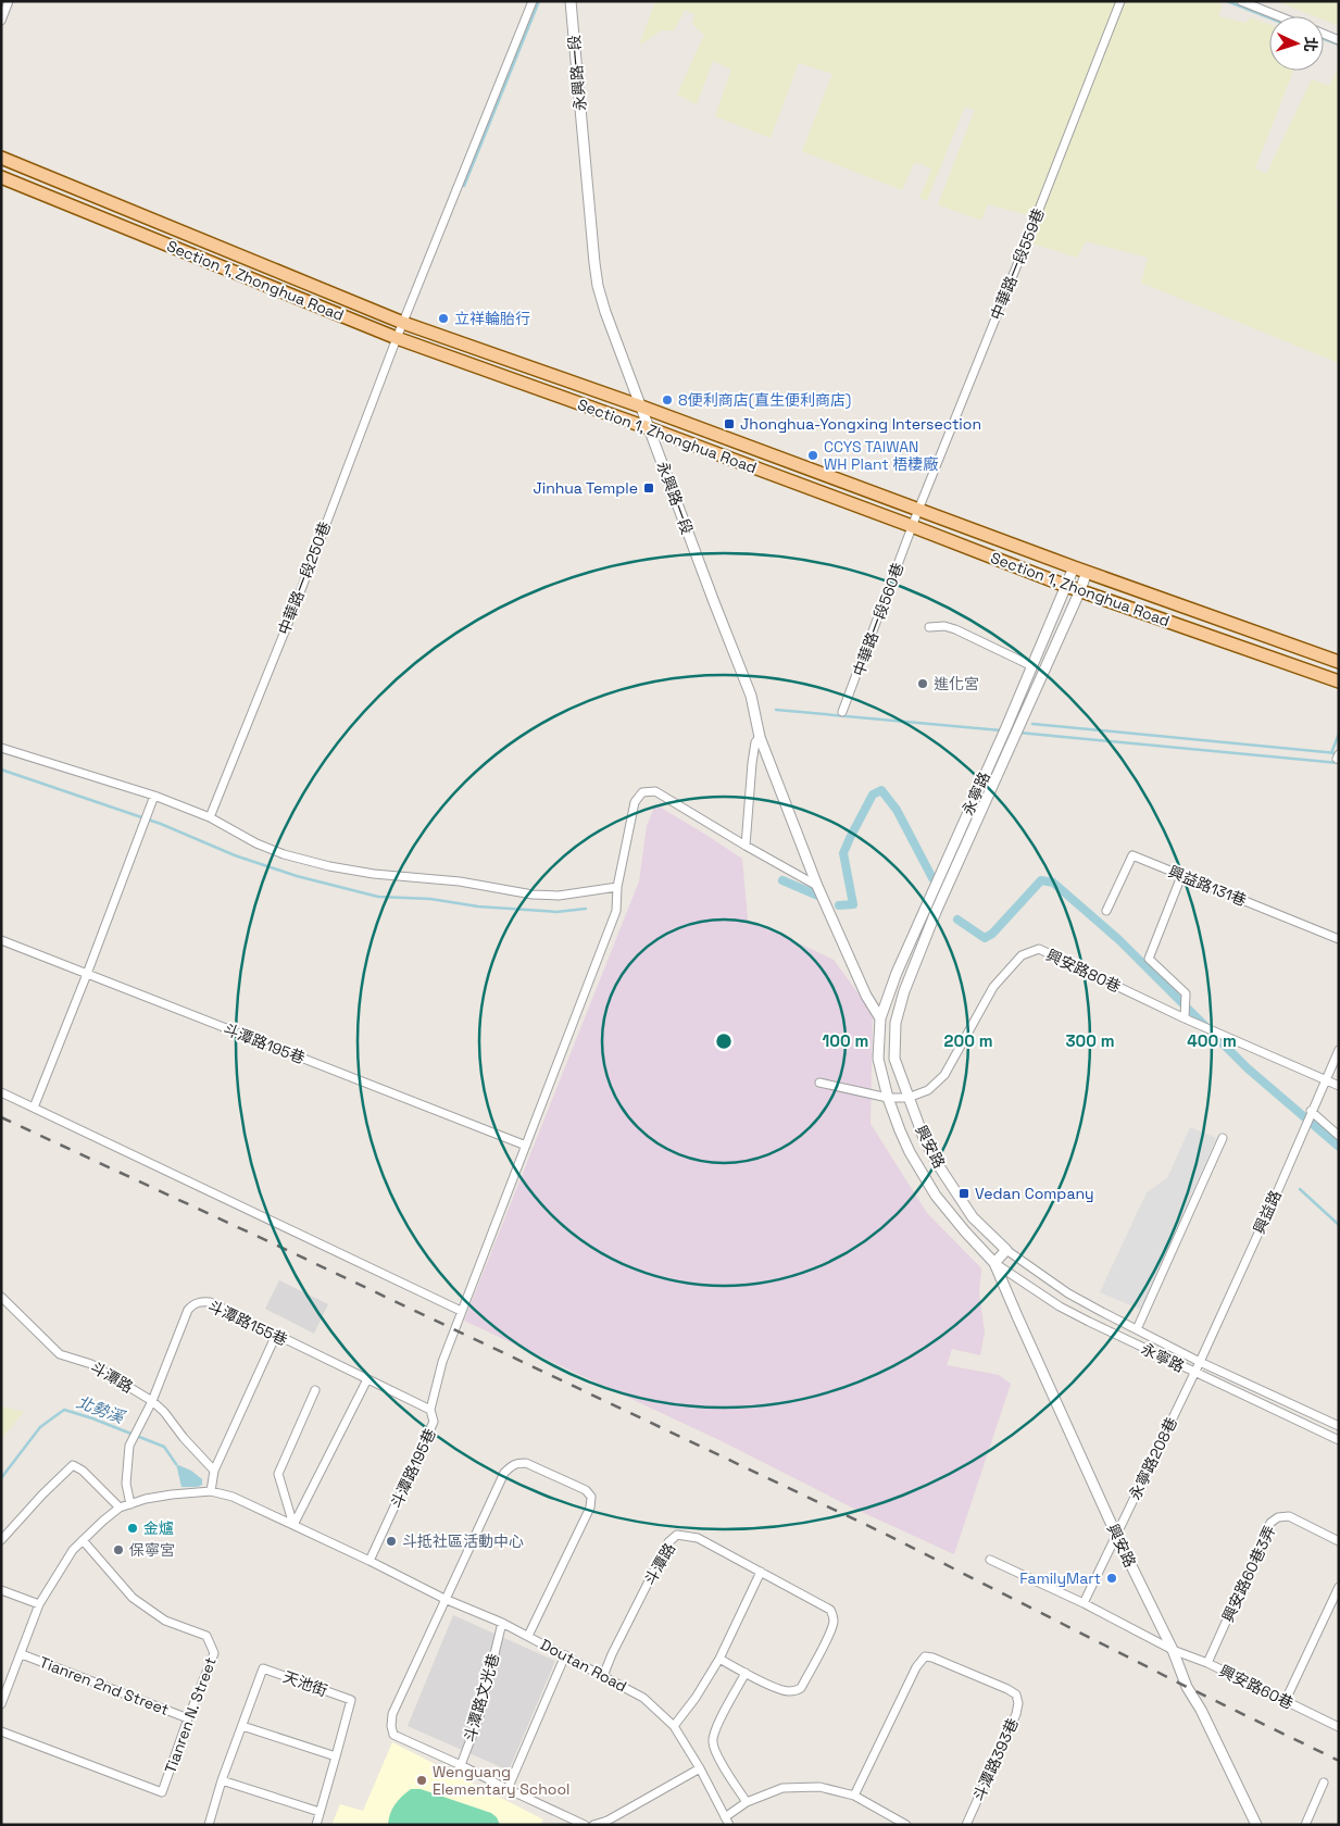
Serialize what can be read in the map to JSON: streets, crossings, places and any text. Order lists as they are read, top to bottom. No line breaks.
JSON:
{"streets":{"main road":["Section 1, Zhonghua Road"],"street":["永興路一段","中華路一段559巷","中華路一段250巷","中華路一段560巷","永寧路","興益路131巷","興安路80巷","斗潭路195巷","興安路","興益路","斗潭路155巷","斗潭路","永寧路208巷","興安路60巷3弄","Doutan Road","天池街","Tianren 2nd Street","興安路60巷","斗潭路文光巷","Tianren N. Street","斗潭路393巷"]},"crossings":[["永興路一段","Section 1, Zhonghua Road"],["永興路一段","斗潭路195巷"],["中華路一段559巷","Section 1, Zhonghua Road"],["中華路一段559巷","中華路一段560巷"],["Section 1, Zhonghua Road","中華路一段250巷"],["Section 1, Zhonghua Road","中華路一段560巷"],["Section 1, Zhonghua Road","永寧路"],["永寧路","興安路"],["永寧路","興益路"],["永寧路","永寧路208巷"],["興安路80巷","興安路"],["興安路80巷","興益路"],["斗潭路195巷","斗潭路155巷"],["斗潭路195巷","Doutan Road"],["興安路","永寧路208巷"],["興安路","興安路60巷"],["興益路","永寧路208巷"],["斗潭路155巷","斗潭路"],["斗潭路","Doutan Road"],["永寧路208巷","興安路60巷"],["興安路60巷3弄","興安路60巷"],["Doutan Road","斗潭路文光巷"],["Doutan Road","斗潭路393巷"],["Tianren 2nd Street","Tianren N. Street"]],"water":["北勢溪"],"places":{"other":["立祥輪胎行","8便利商店(直生便利商店)","CCYS TAIWAN WH Plant 梧棲廠","進化宮","金爐","斗抵社區活動中心","保寧宮","FamilyMart","Wenguang Elementary School"],"transit":["Jhonghua-Yongxing Intersection","Jinhua Temple","Vedan Company"]},"north":"right","rings":["100 m","200 m","300 m","400 m"]}
